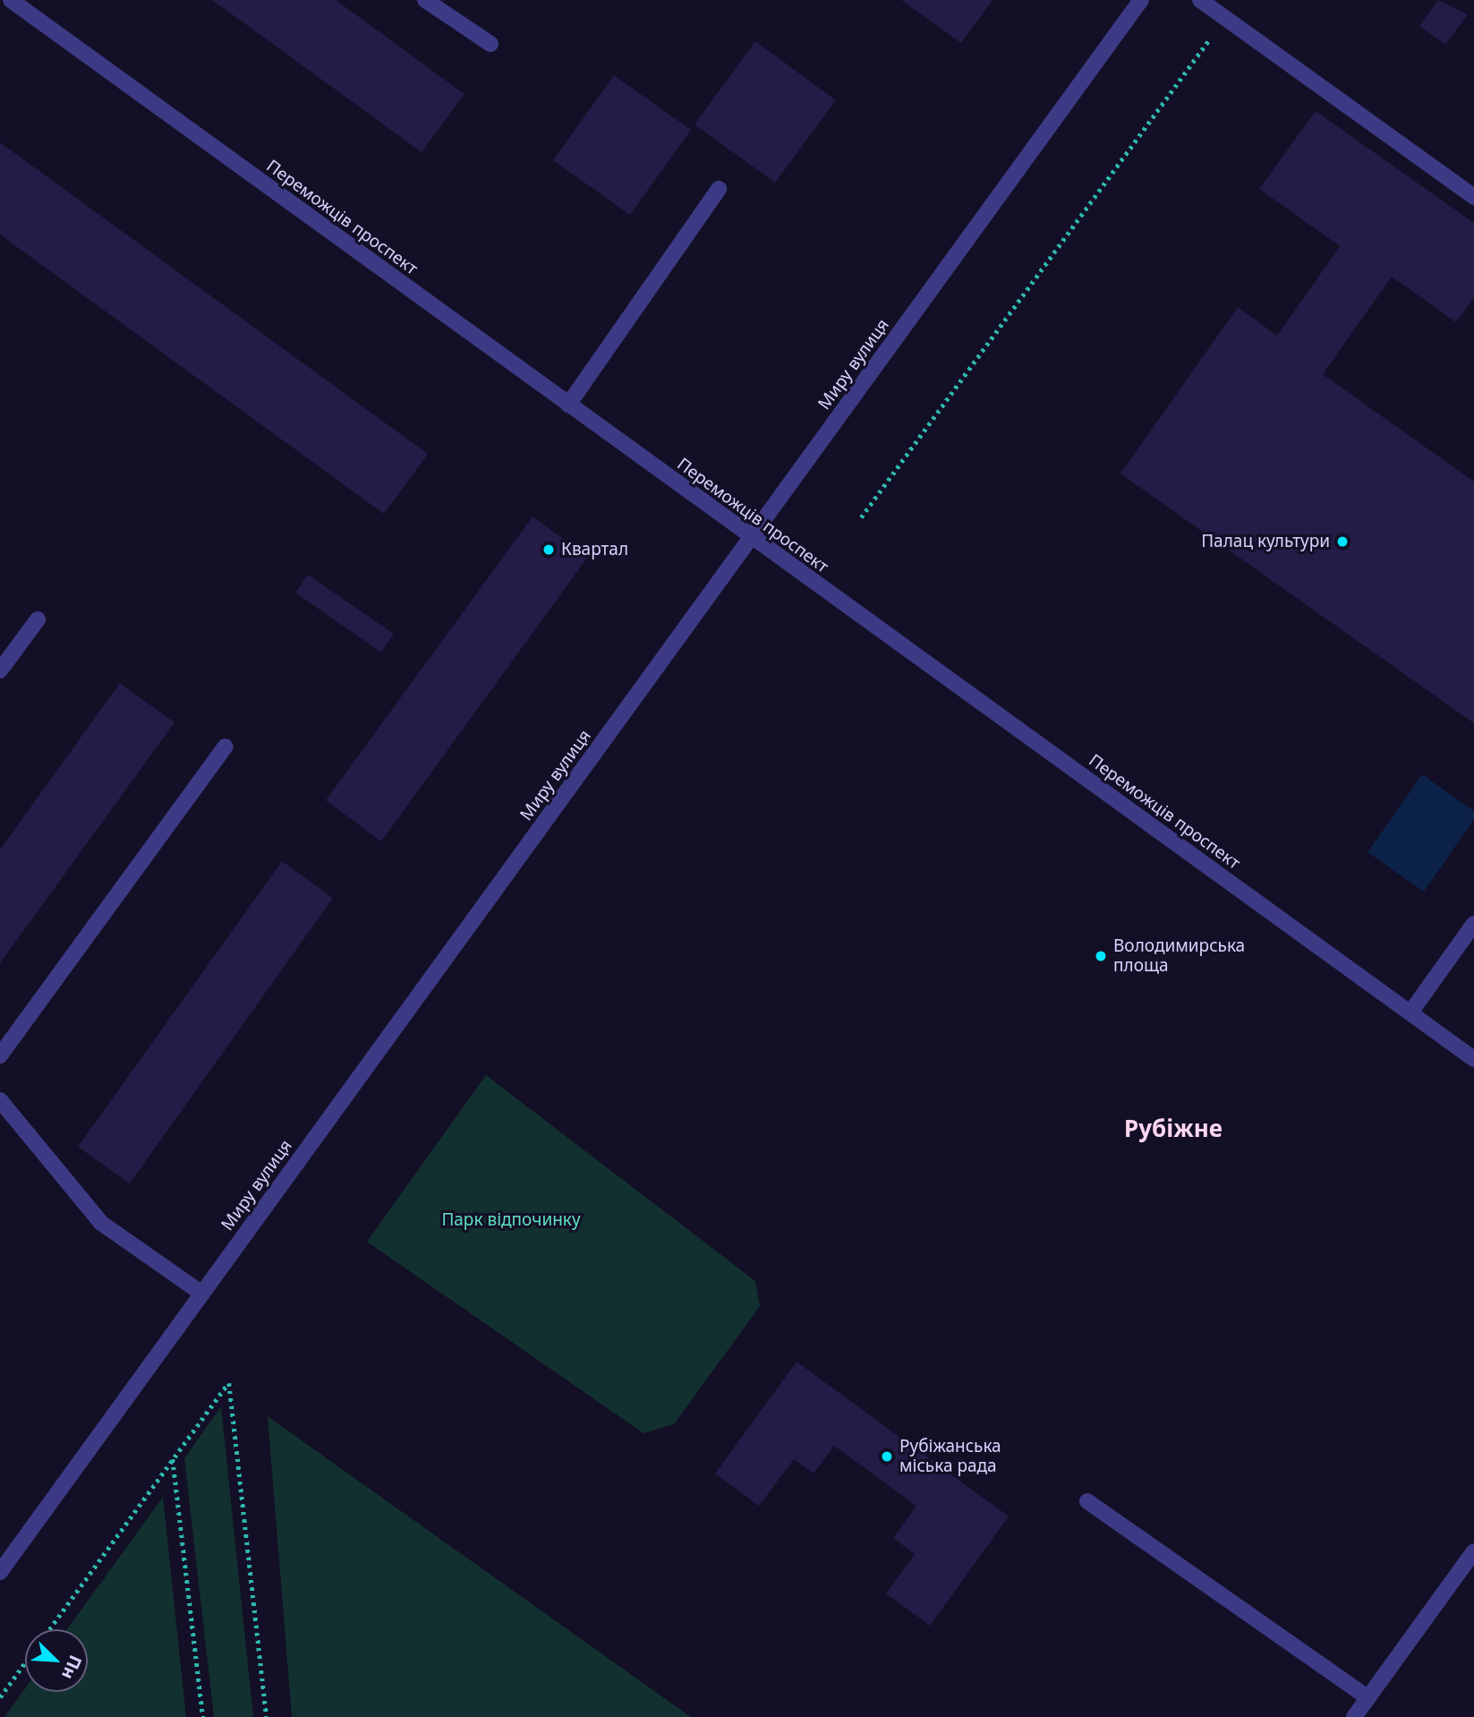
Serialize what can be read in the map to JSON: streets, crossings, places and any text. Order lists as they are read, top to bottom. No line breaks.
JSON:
{"streets":{"street":["Переможців проспект","Миру вулиця"]},"crossings":[["Переможців проспект","Миру вулиця"]],"districts":["Рубіжне"],"parks":["Парк відпочинку"],"places":["Палац культури","Квартал","Володимирська площа","Рубіжанська міська рада"],"north":"bottom right"}
